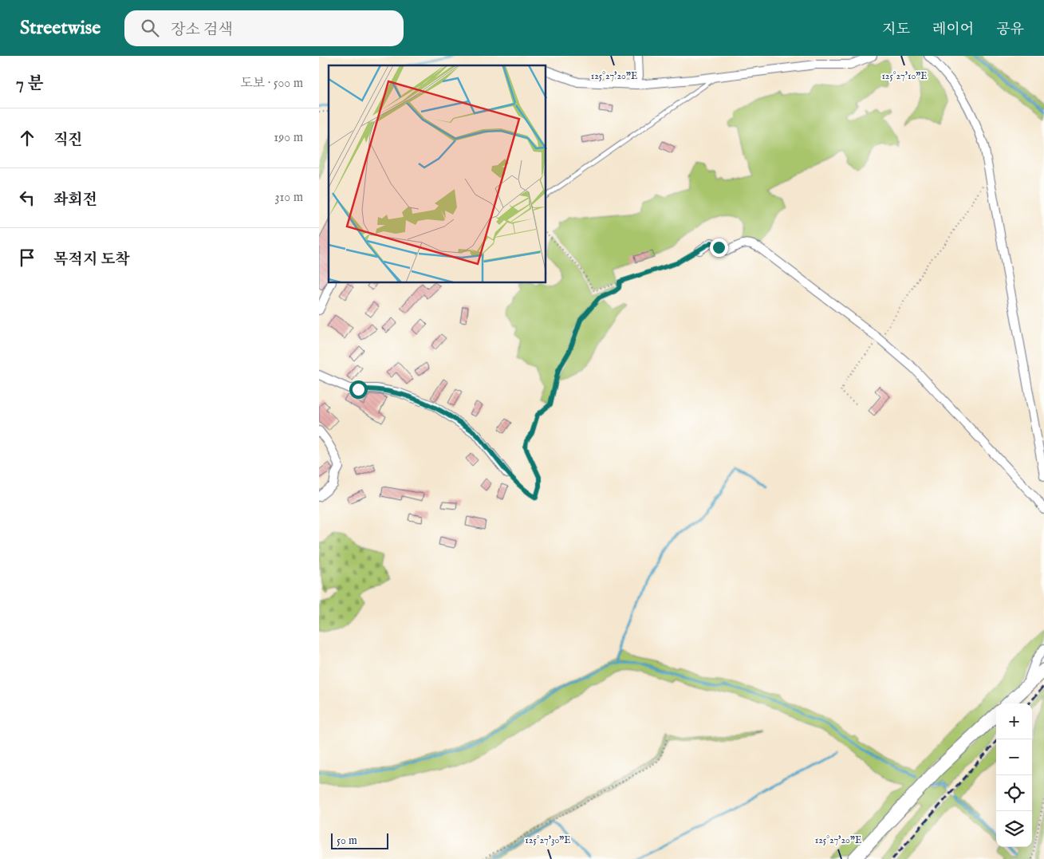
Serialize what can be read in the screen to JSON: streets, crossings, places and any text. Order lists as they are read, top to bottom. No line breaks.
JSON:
{"scale_bar":"50 m","page":{"header":"Streetwise","search":"장소 검색","nav":["지도","레이어","공유"],"heading":["7 분","도보 · 500 m"],"list":[["직진","190 m"],["좌회전","310 m"],"목적지 도착"],"map_buttons":["+","−"],"scale":"50 m"},"coordinates":["125°27'20\"E","125°27'10\"E","125°27'30\"E"]}
